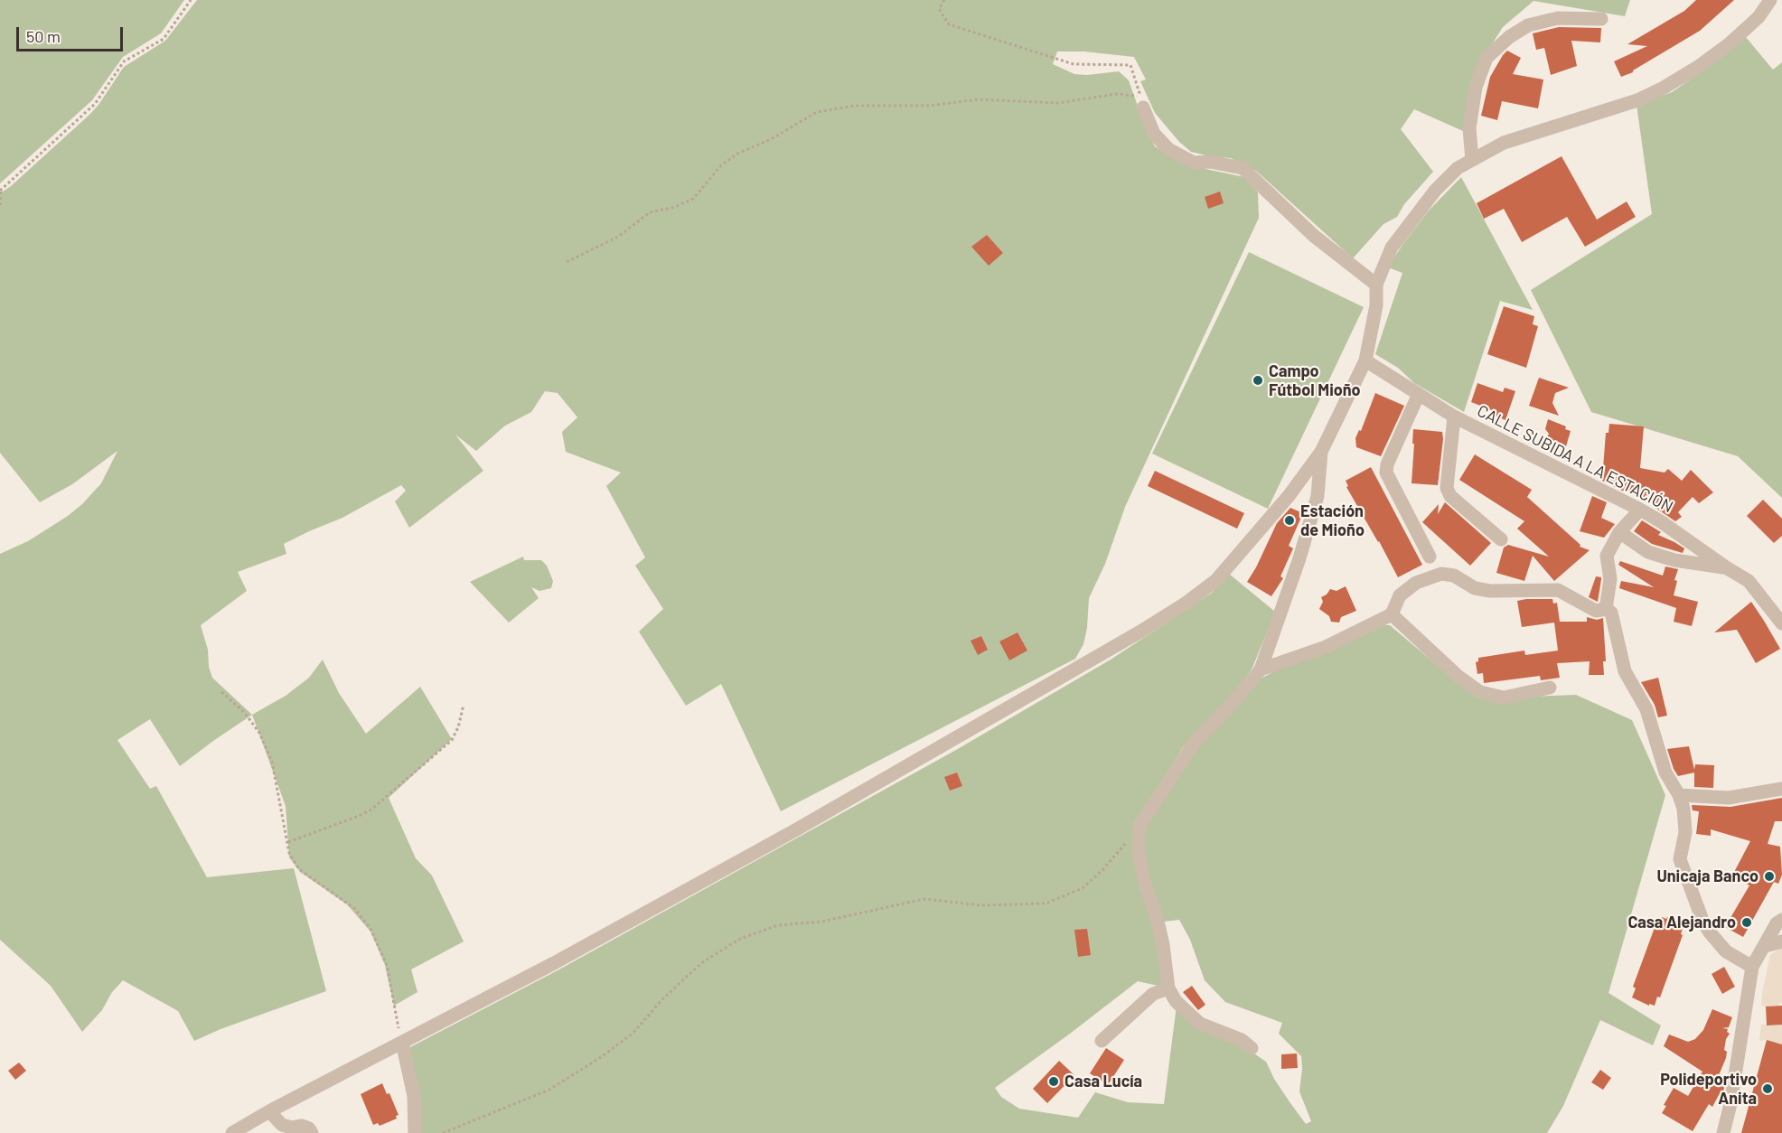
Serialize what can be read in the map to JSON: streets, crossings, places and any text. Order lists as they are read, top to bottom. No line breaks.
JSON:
{"streets":{"street":["CALLE SUBIDA A LA ESTACIÓN"]},"places":["Campo Fútbol Mioño","Estación de Mioño","Unicaja Banco","Casa Alejandro","Casa Lucía","Polideportivo Anita"],"scale_bar":"50 m"}
